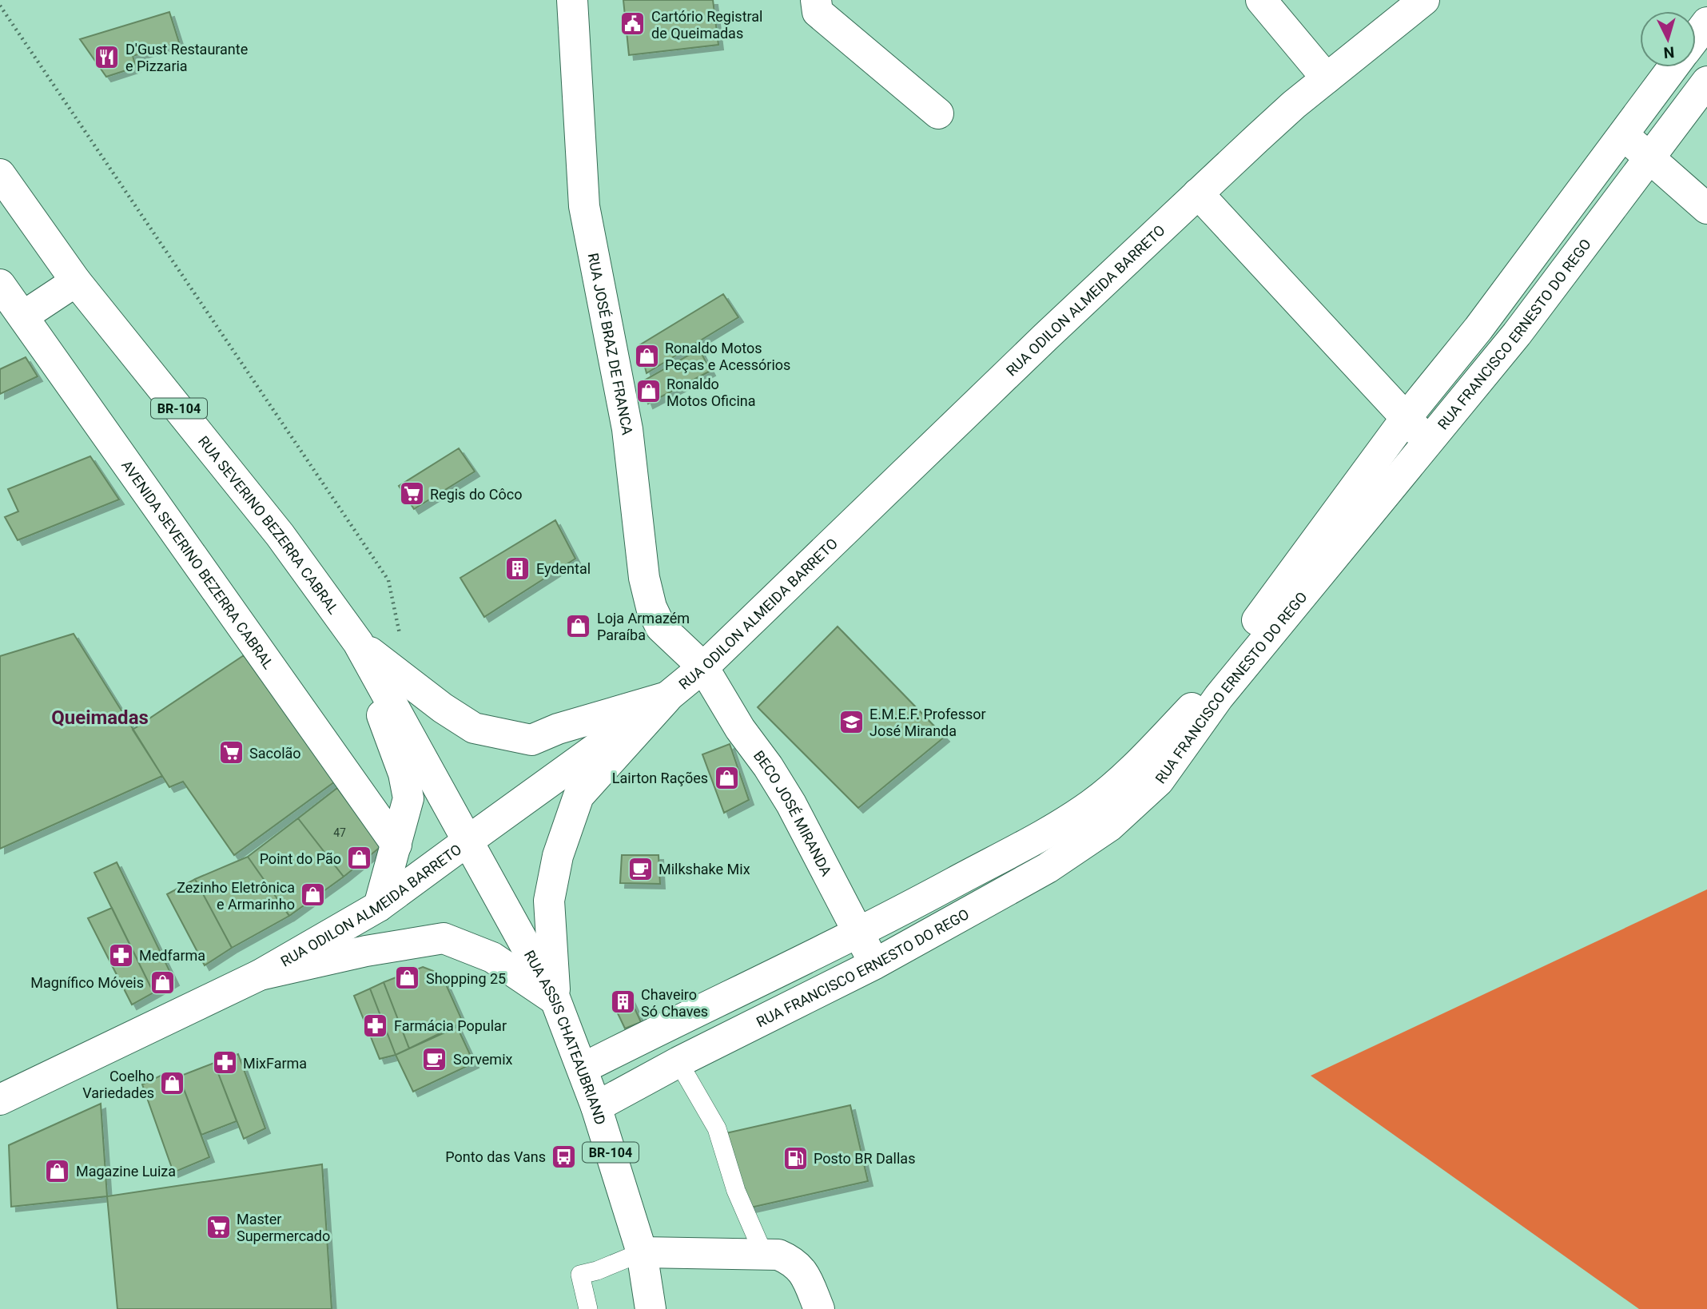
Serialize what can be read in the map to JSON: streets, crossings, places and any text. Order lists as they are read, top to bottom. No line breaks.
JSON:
{"streets":{"main road":["RUA ODILON ALMEIDA BARRETO","RUA FRANCISCO ERNESTO DO REGO","RUA JOSÉ BRAZ DE FRANCA","BR-104","RUA SEVERINO BEZERRA CABRAL","AVENIDA SEVERINO BEZERRA CABRAL","BECO JOSÉ MIRANDA","RUA ASSIS CHATEAUBRIAND"]},"crossings":[["RUA ODILON ALMEIDA BARRETO","RUA JOSÉ BRAZ DE FRANCA"],["RUA ODILON ALMEIDA BARRETO","RUA SEVERINO BEZERRA CABRAL"],["RUA ODILON ALMEIDA BARRETO","BECO JOSÉ MIRANDA"],["RUA ODILON ALMEIDA BARRETO","RUA ASSIS CHATEAUBRIAND"],["RUA FRANCISCO ERNESTO DO REGO","BECO JOSÉ MIRANDA"],["RUA FRANCISCO ERNESTO DO REGO","RUA ASSIS CHATEAUBRIAND"],["RUA JOSÉ BRAZ DE FRANCA","BECO JOSÉ MIRANDA"],["RUA SEVERINO BEZERRA CABRAL","RUA ASSIS CHATEAUBRIAND"]],"districts":["Queimadas"],"places":{"public building":["Cartório Registral de Queimadas"],"restaurant":["D'Gust Restaurante e Pizzaria"],"shop":["Ronaldo Motos Peças e Acessórios","Ronaldo Motos Oficina","Loja Armazém Paraíba","Lairton Rações","Point do Pão","Zezinho Eletrônica e Armarinho","Shopping 25","Magnífico Móveis","Coelho Variedades","Magazine Luiza"],"supermarket":["Regis do Côco","Sacolão","Master Supermercado"],"building":["Eydental","Chaveiro Só Chaves"],"school or university":["E.M.E.F. Professor José Miranda"],"cafe":["Milkshake Mix","Sorvemix"],"pharmacy":["Medfarma","Farmácia Popular","MixFarma"],"bus stop":["Ponto das Vans"],"fuel station":["Posto BR Dallas"]},"house_numbers":["47"],"north":"bottom"}
